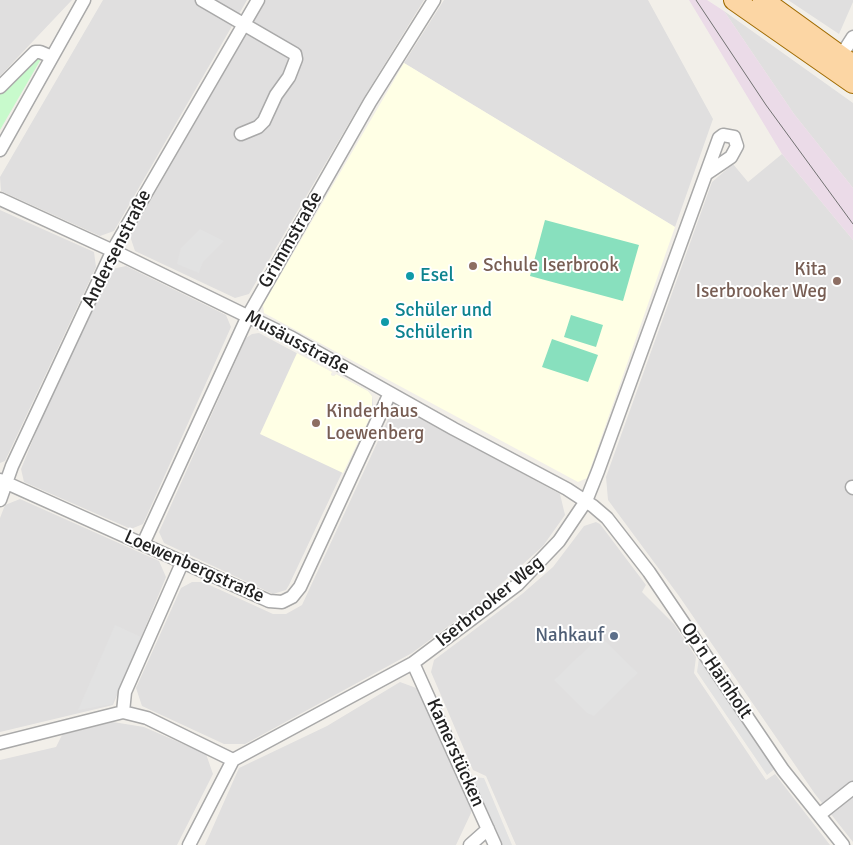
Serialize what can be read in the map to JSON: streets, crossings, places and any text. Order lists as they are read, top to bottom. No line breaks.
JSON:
{"streets":{"street":["Grimmstraße","Andersenstraße","Musäusstraße","Loewenbergstraße","Iserbrooker Weg","Op'n Hainholt","Kamerstücken"]},"crossings":[["Grimmstraße","Musäusstraße"],["Grimmstraße","Loewenbergstraße"],["Andersenstraße","Musäusstraße"],["Andersenstraße","Loewenbergstraße"],["Musäusstraße","Loewenbergstraße"],["Musäusstraße","Iserbrooker Weg"],["Musäusstraße","Op'n Hainholt"],["Iserbrooker Weg","Op'n Hainholt"],["Iserbrooker Weg","Kamerstücken"]],"places":["Schule Iserbrook","Esel","Kita Iserbrooker Weg","Schüler und Schülerin","Kinderhaus Loewenberg","Nahkauf"]}
